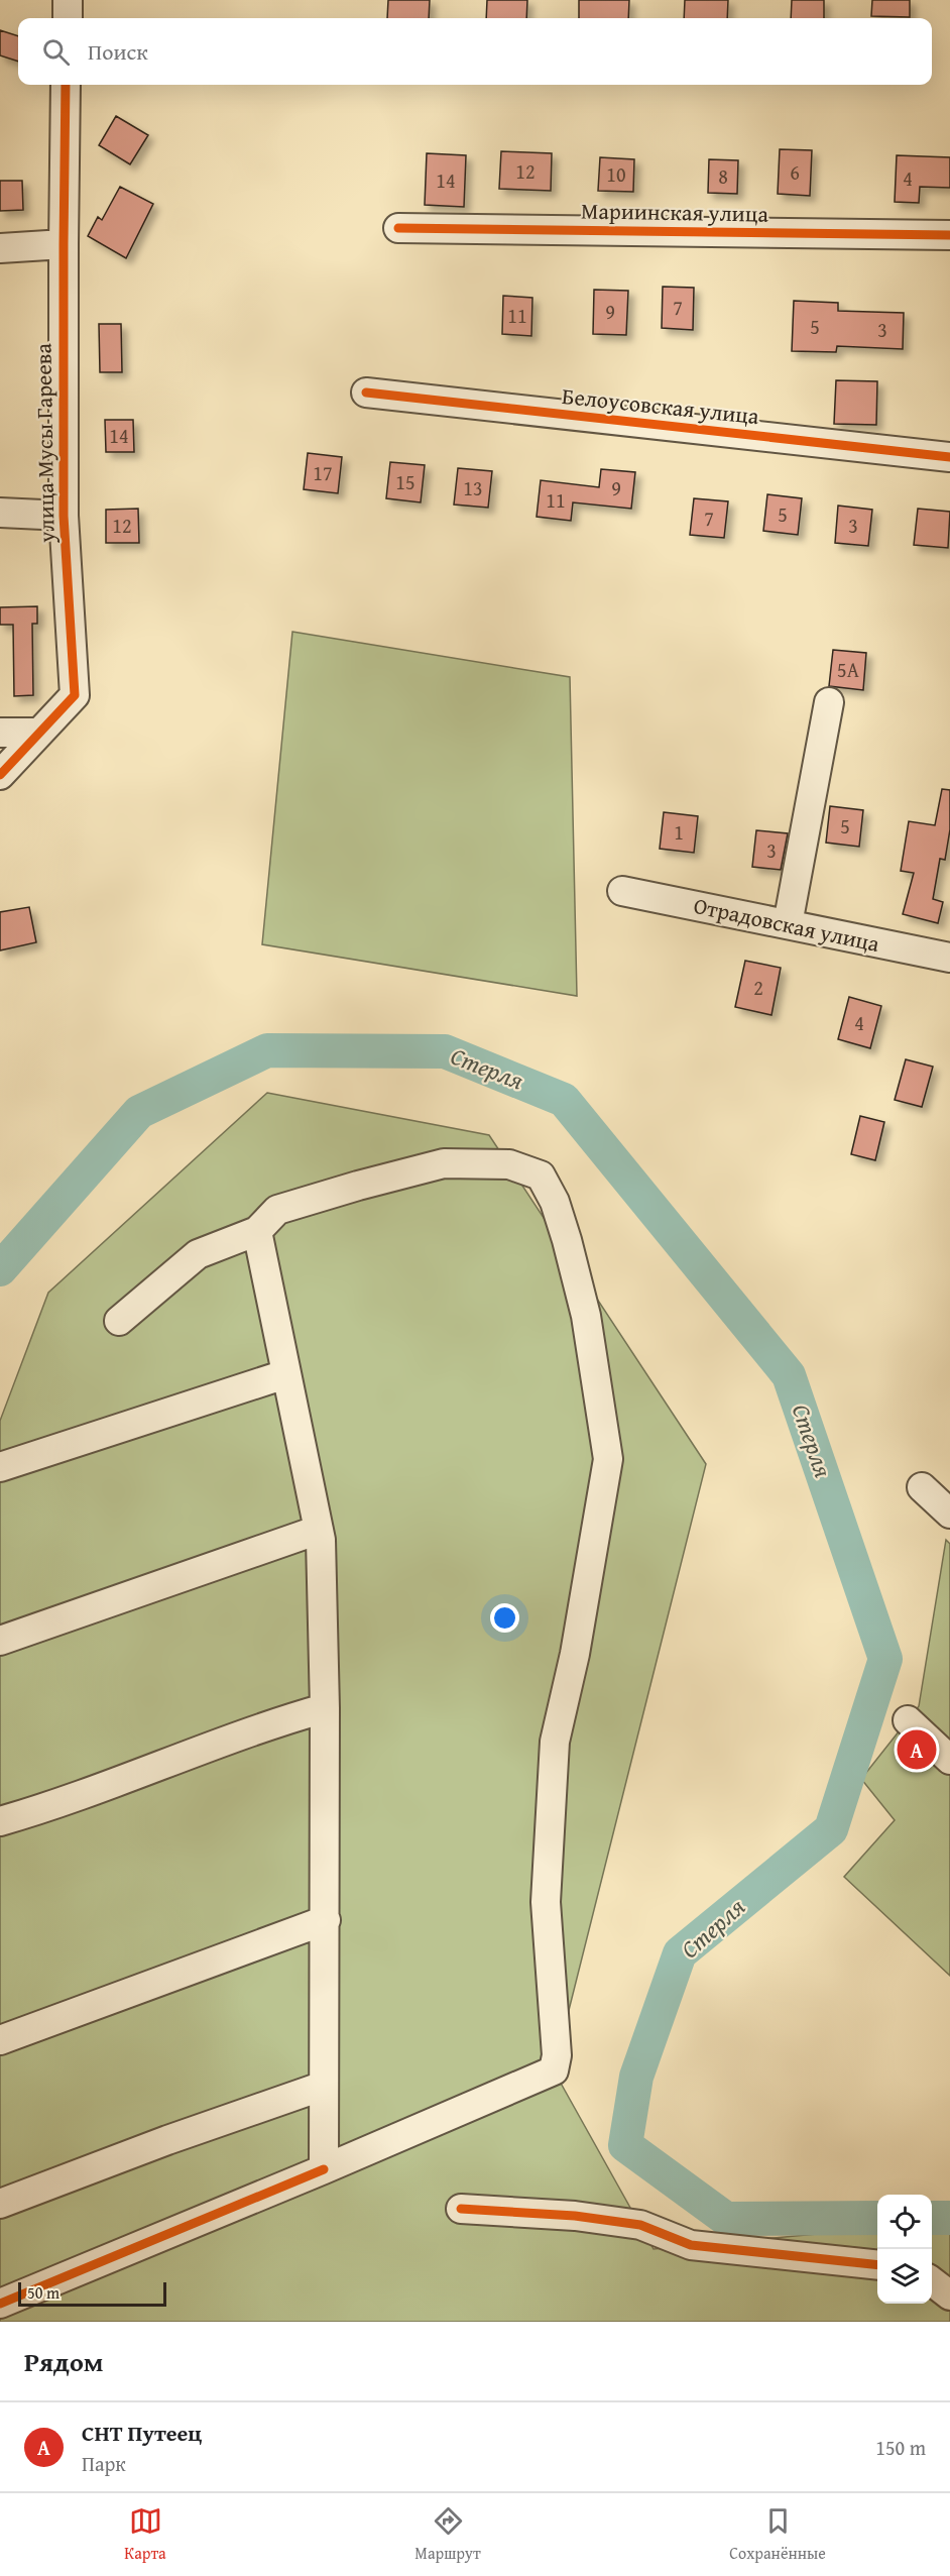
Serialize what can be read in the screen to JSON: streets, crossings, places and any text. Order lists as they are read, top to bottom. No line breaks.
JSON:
{"streets":{"street":["Мариинская улица","Белоусовская улица","улица Мусы Гареева","Отрадовская улица"]},"water":["Стерля"],"house_numbers":["12","6","10","8","4","14","7","9","11","5","3","14","17","15","13","9","11","5","7","12","3","5А","5","1","3","2","4"],"scale_bar":"50 m","page":{"search":"Поиск","pins":"A","scale":"50 m","heading":"Рядом","list":[{"mark":"A","name":"СНТ Путеец","note":"Парк","value":"150 m"}],"nav":["Карта","Маршрут","Сохранённые"]}}
